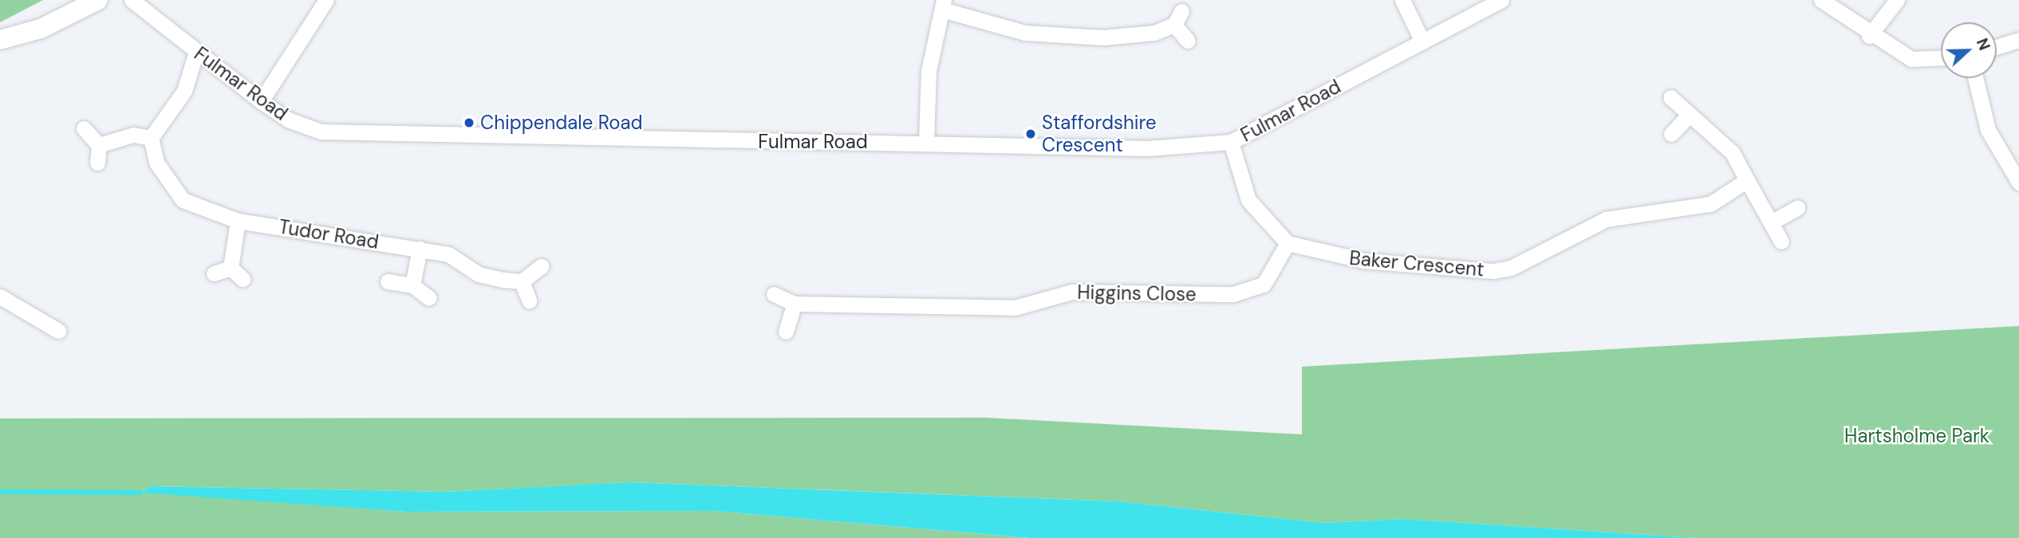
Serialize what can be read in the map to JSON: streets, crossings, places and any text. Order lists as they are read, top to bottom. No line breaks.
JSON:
{"streets":{"street":["Fulmar Road","Tudor Road","Baker Crescent","Higgins Close"]},"crossings":[["Baker Crescent","Higgins Close"]],"parks":["Hartsholme Park"],"places":["Chippendale Road","Staffordshire Crescent"],"north":"right"}
